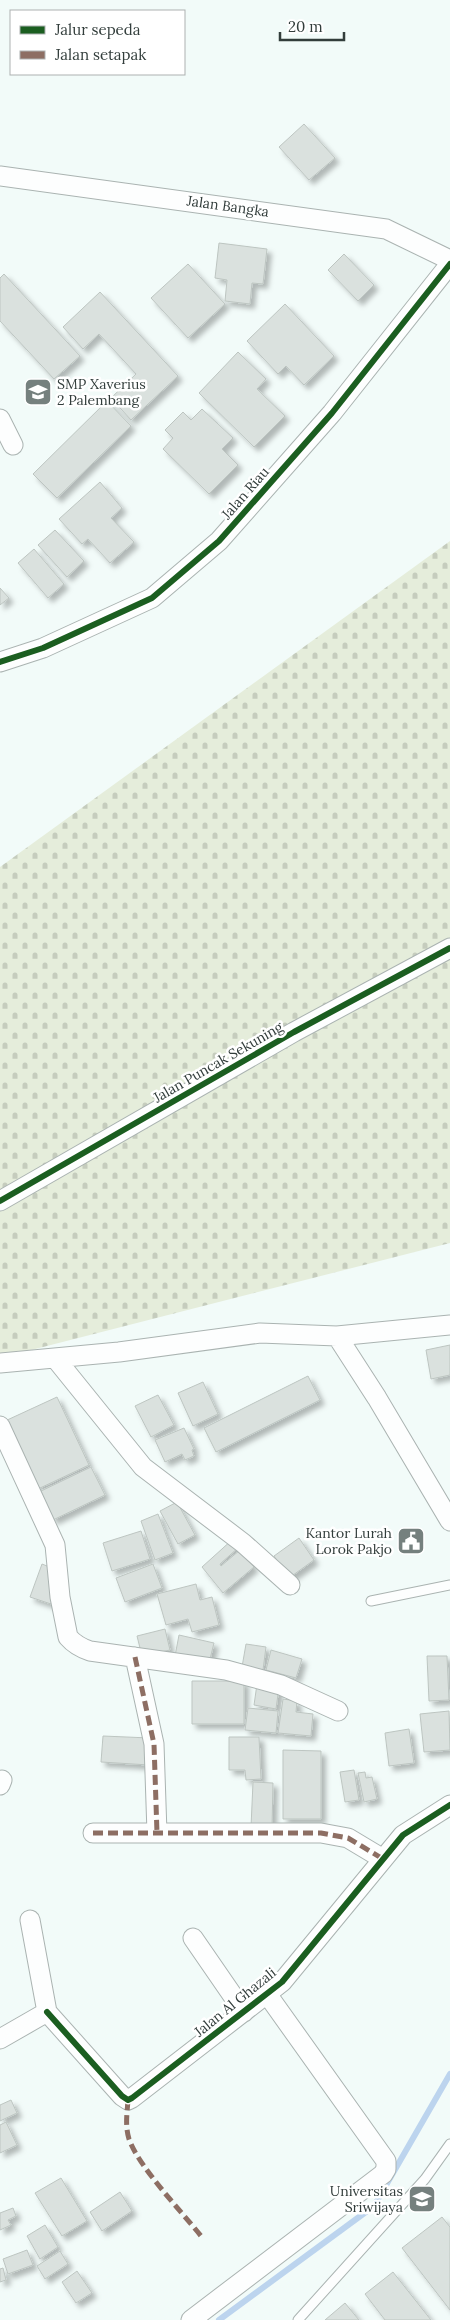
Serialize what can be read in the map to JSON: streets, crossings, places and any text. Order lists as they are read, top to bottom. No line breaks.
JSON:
{"streets":{"street":["Jalan Bangka","Jalan Riau","Jalan Puncak Sekuning","Jalan Al Ghazali"]},"crossings":[["Jalan Bangka","Jalan Riau"]],"places":{"school or university":["SMP Xaverius 2 Palembang","Universitas Sriwijaya"],"public building":["Kantor Lurah Lorok Pakjo"]},"legend":["Jalur sepeda","Jalan setapak"],"scale_bar":"20 m"}
